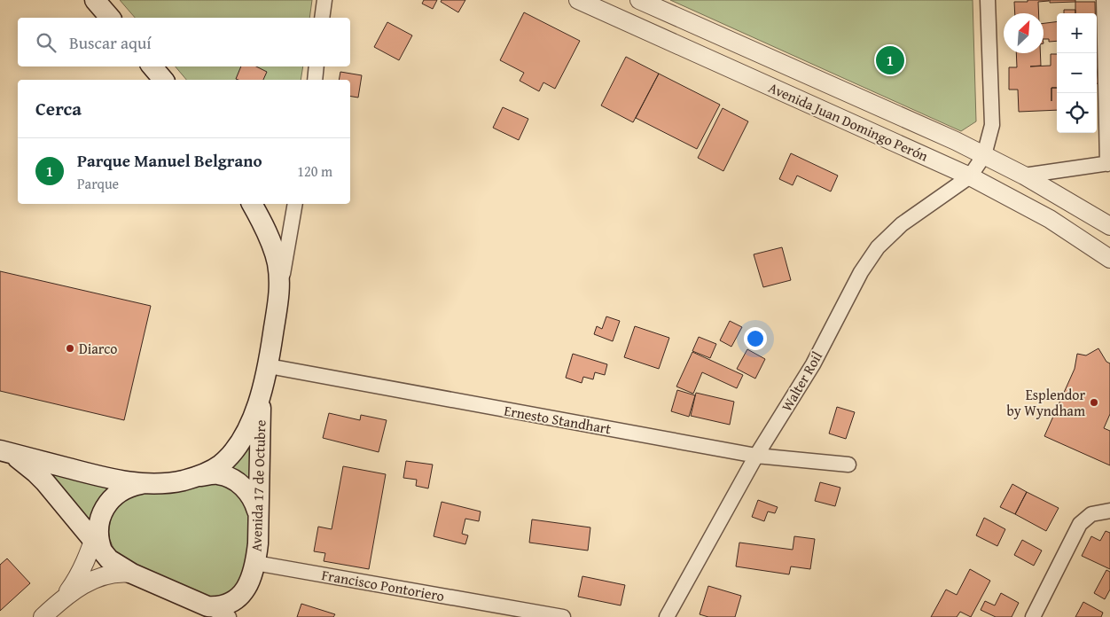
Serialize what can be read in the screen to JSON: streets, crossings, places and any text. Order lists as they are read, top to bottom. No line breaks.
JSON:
{"streets":{"main road":["Avenida 17 de Octubre"],"street":["Avenida Juan Domingo Perón","Walter Roil","Ernesto Standhart","Francisco Pontoriero"]},"crossings":[["Avenida Juan Domingo Perón","Walter Roil"],["Walter Roil","Ernesto Standhart"],["Ernesto Standhart","Avenida 17 de Octubre"],["Avenida 17 de Octubre","Francisco Pontoriero"]],"places":["Diarco","Esplendor by Wyndham"],"north":"top right","page":{"map_buttons":["+","−"],"search":"Buscar aquí","pins":"1","heading":"Cerca","list":[{"mark":"1","name":"Parque Manuel Belgrano","note":"Parque","value":"120 m"}]}}
